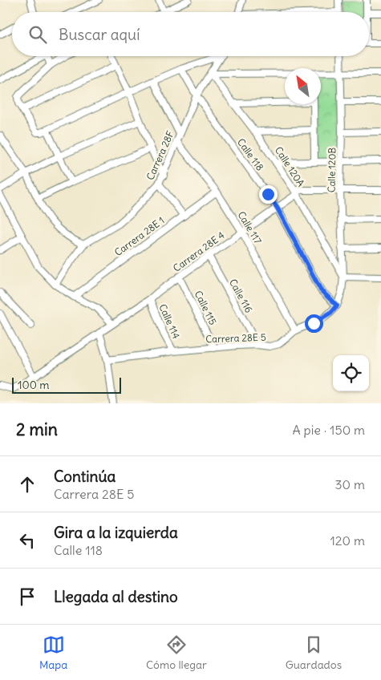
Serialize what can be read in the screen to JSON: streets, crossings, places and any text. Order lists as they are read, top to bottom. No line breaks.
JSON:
{"streets":{"street":["Calle 118","Carrera 28F","Calle 120A","Calle 120B","Calle 117","Carrera 28E 1","Carrera 28E 4","Calle 116","Calle 115","Calle 114","Carrera 28E 5"]},"crossings":[["Calle 118","Carrera 28F"],["Calle 118","Carrera 28E 4"],["Calle 118","Carrera 28E 5"],["Carrera 28F","Calle 120A"],["Carrera 28F","Calle 117"],["Calle 120A","Calle 120B"],["Calle 120A","Carrera 28E 4"],["Calle 120B","Carrera 28E 5"],["Calle 117","Carrera 28E 1"],["Calle 117","Carrera 28E 4"],["Calle 117","Carrera 28E 5"],["Carrera 28E 4","Calle 116"],["Carrera 28E 4","Calle 115"],["Carrera 28E 4","Calle 114"],["Calle 116","Carrera 28E 5"],["Calle 115","Carrera 28E 5"],["Calle 114","Carrera 28E 5"]],"scale_bar":"100 m","north":"top left","page":{"search":"Buscar aquí","scale":"100 m","heading":["2 min","A pie · 150 m"],"list":[["Continúa","Carrera 28E 5","30 m"],["Gira a la izquierda","Calle 118","120 m"],"Llegada al destino"],"nav":["Mapa","Cómo llegar","Guardados"]}}
